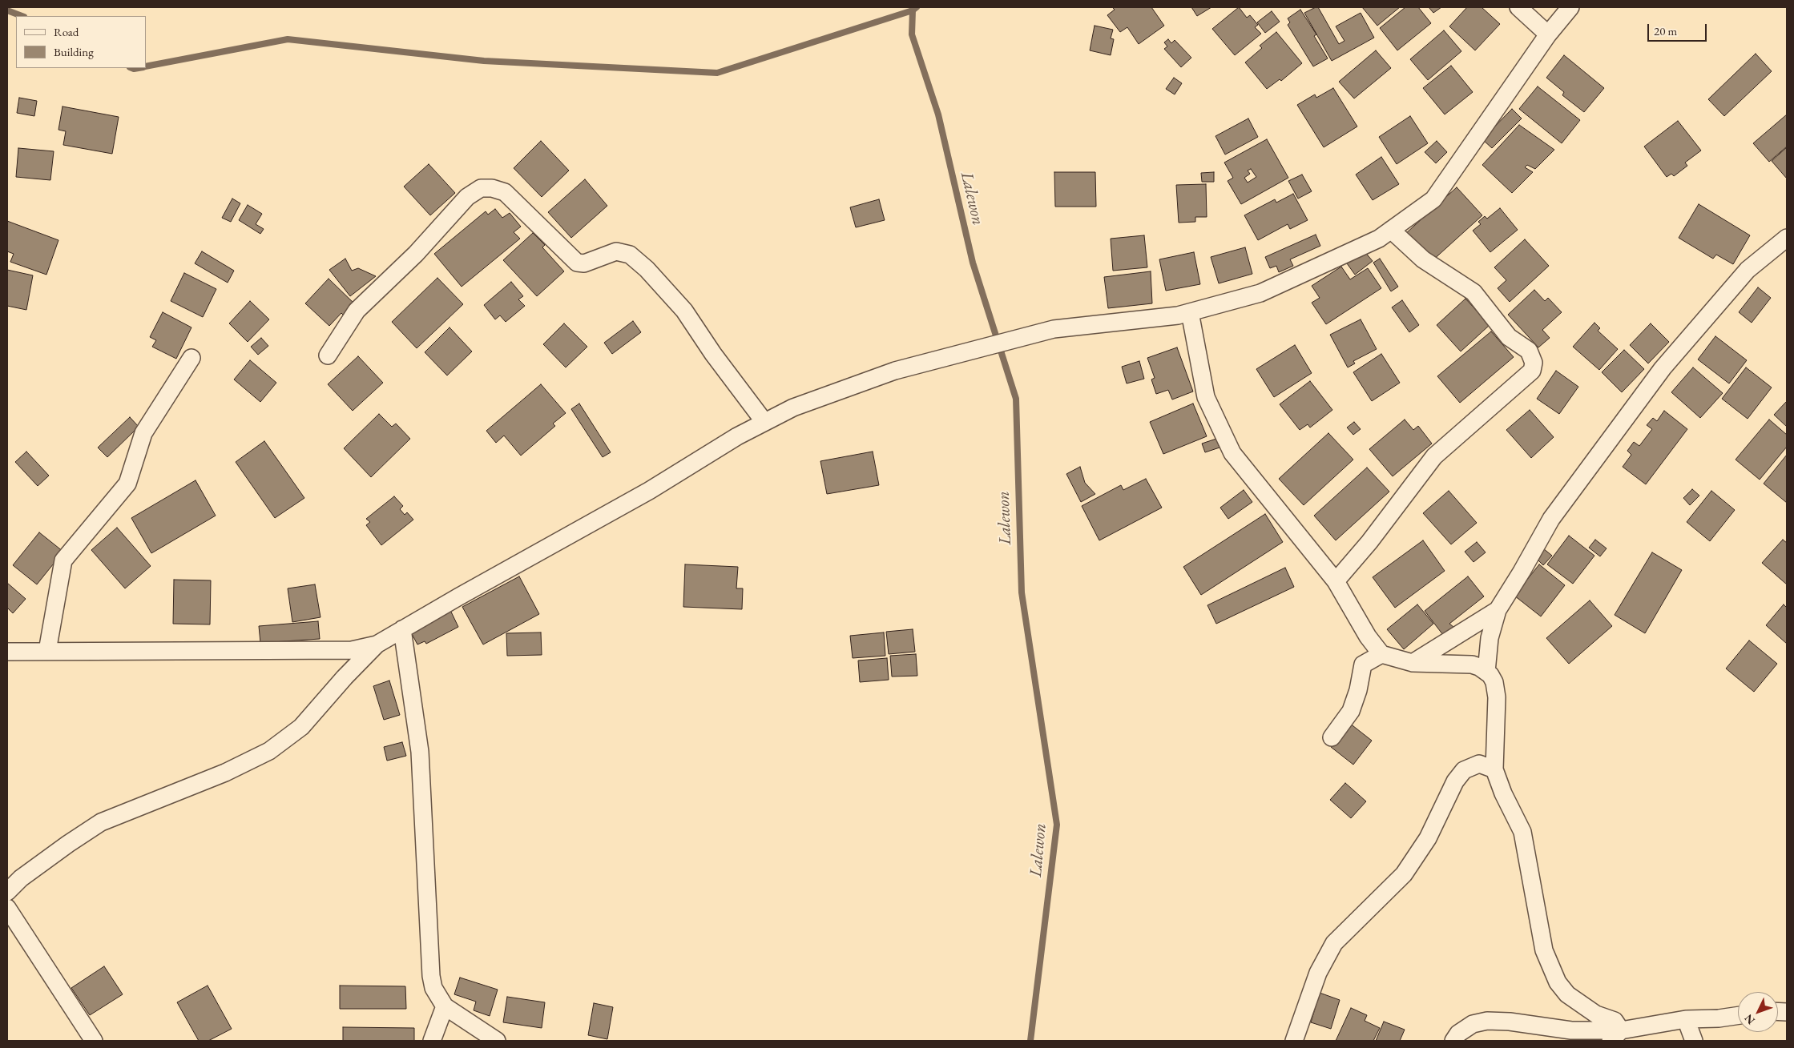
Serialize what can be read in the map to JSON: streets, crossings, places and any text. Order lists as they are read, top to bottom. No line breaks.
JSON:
{"water":["Lalewon"],"legend":["Road","Building"],"scale_bar":"20 m","north":"bottom left"}
